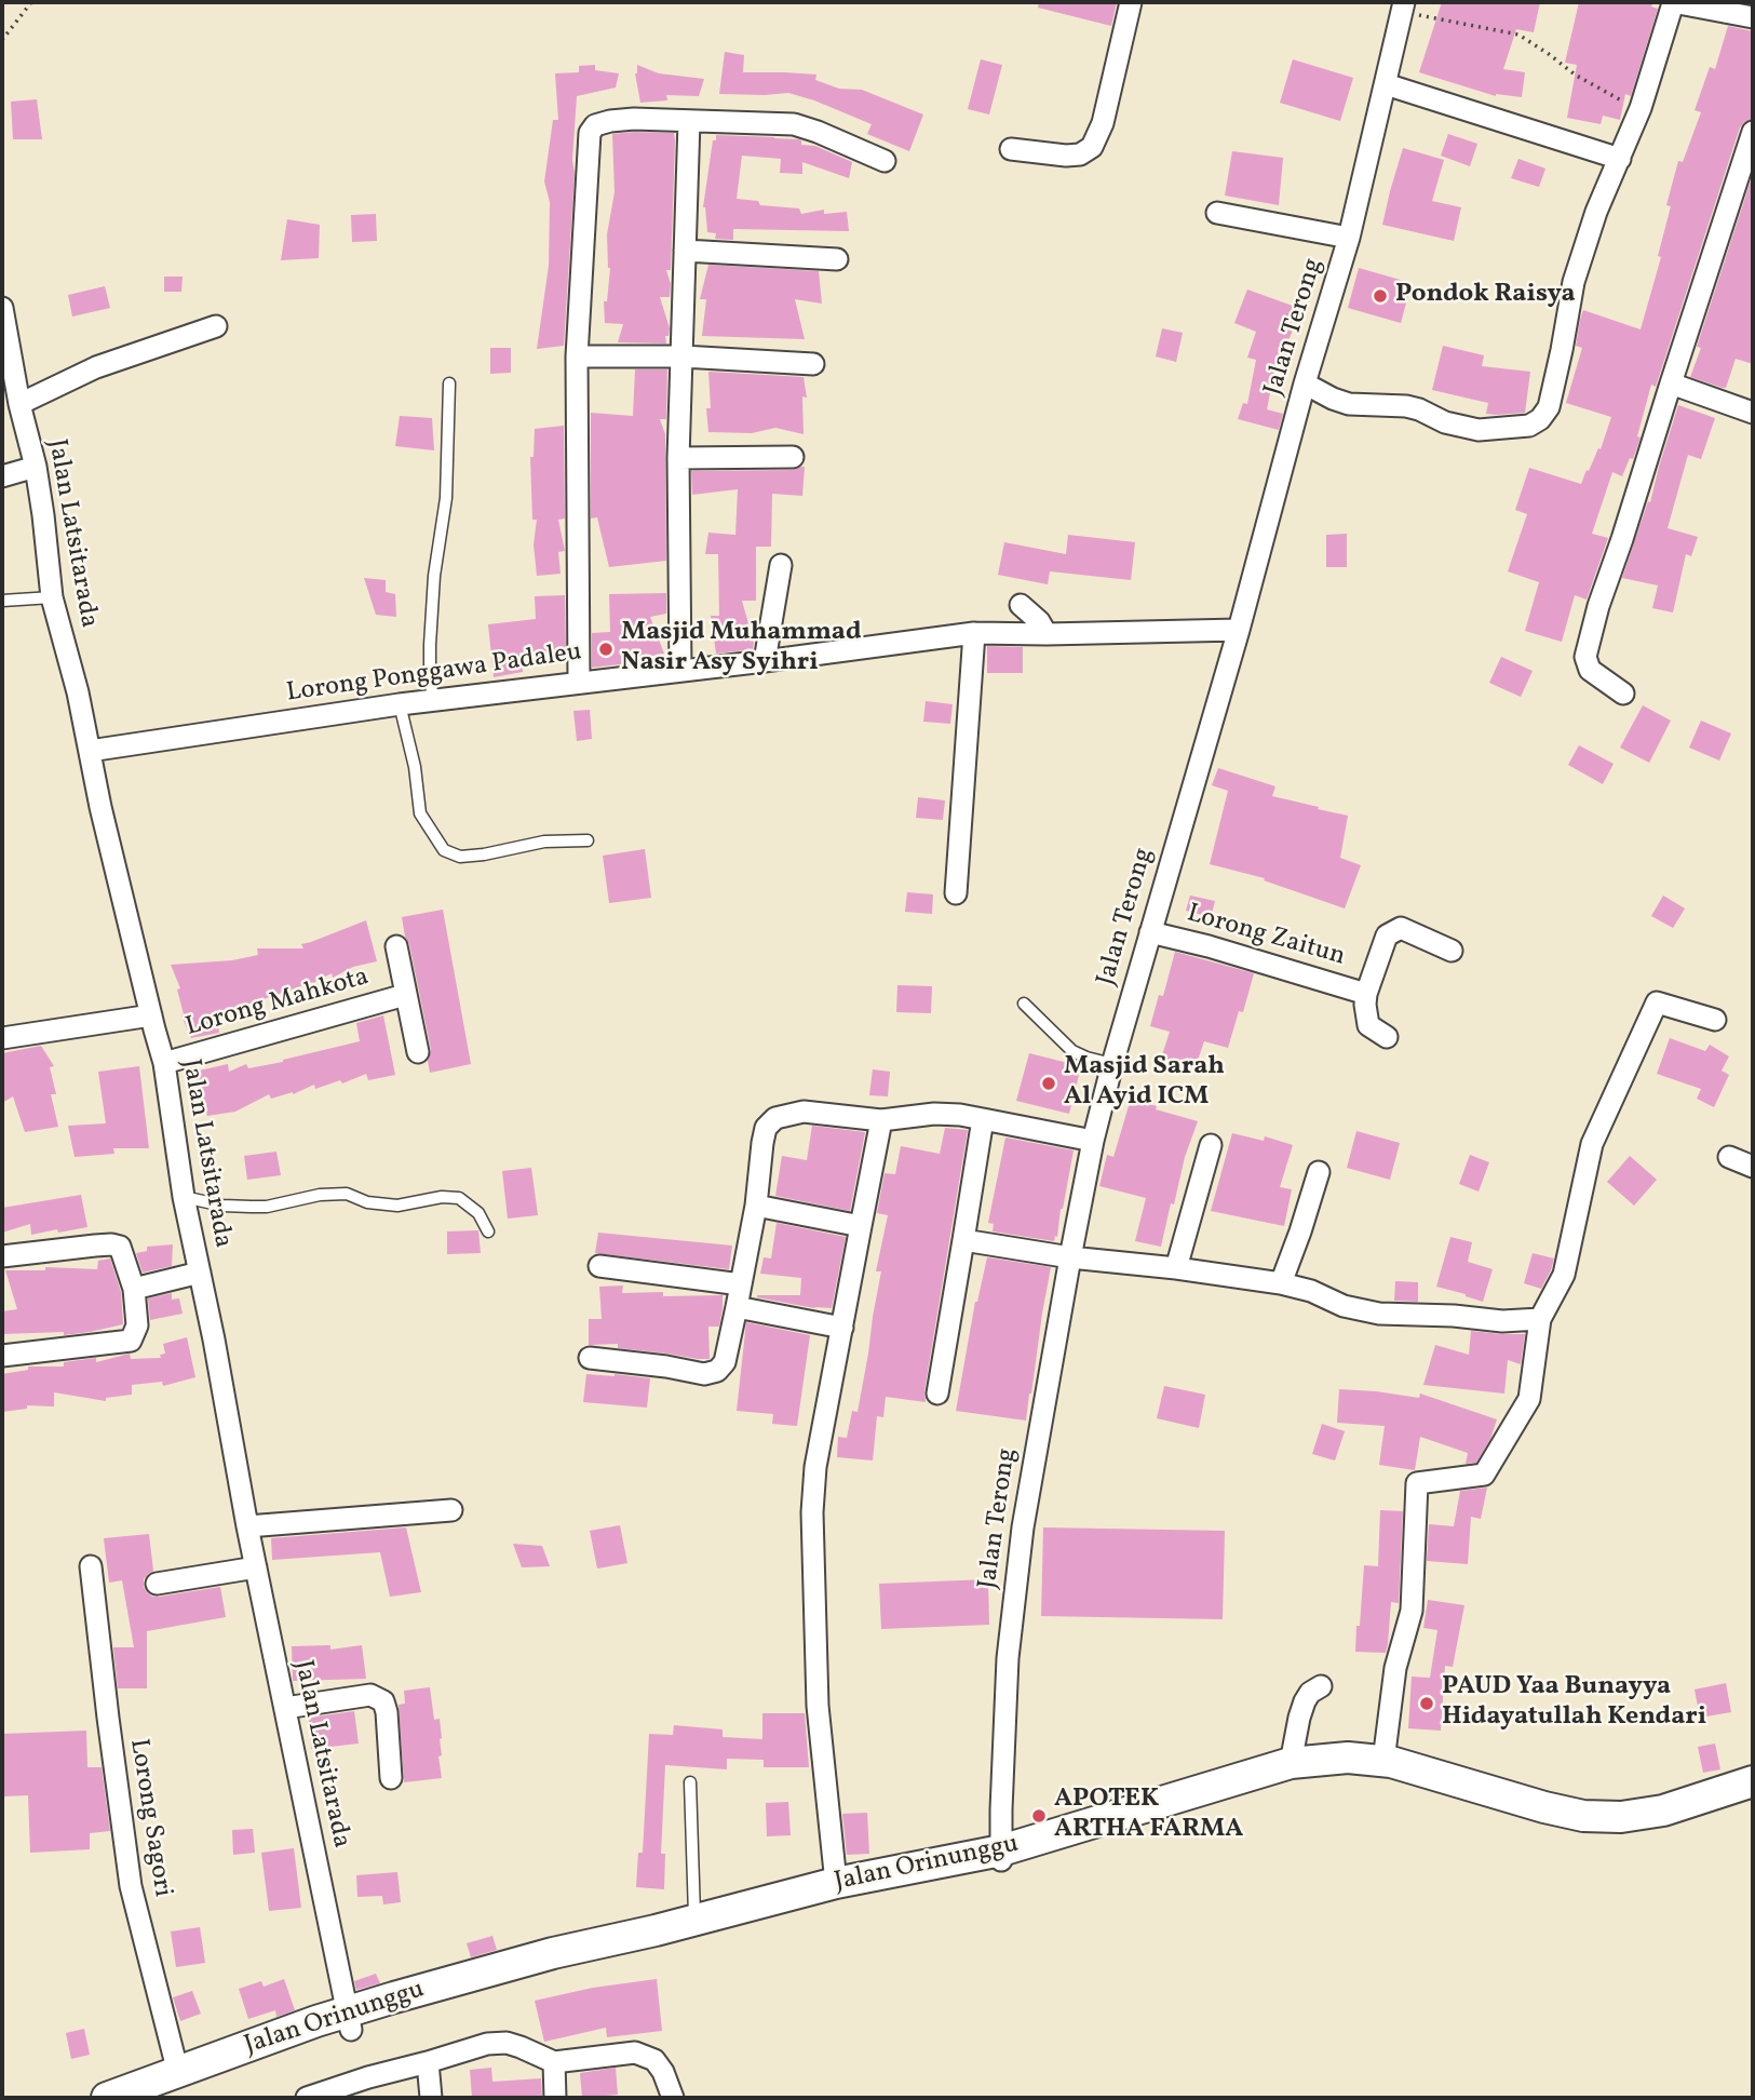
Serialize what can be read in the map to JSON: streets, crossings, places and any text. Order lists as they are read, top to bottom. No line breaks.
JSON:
{"streets":{"street":["Jalan Terong","Jalan Latsitarada","Lorong Ponggawa Padaleu","Lorong Zaitun","Lorong Mahkota","Lorong Sagori","Jalan Orinunggu"]},"crossings":[["Jalan Terong","Lorong Ponggawa Padaleu"],["Jalan Terong","Lorong Zaitun"],["Jalan Terong","Jalan Orinunggu"],["Jalan Latsitarada","Lorong Ponggawa Padaleu"],["Jalan Latsitarada","Lorong Mahkota"],["Jalan Latsitarada","Jalan Orinunggu"],["Lorong Sagori","Jalan Orinunggu"]],"places":["Pondok Raisya","Masjid Muhammad Nasir Asy Syihri","Masjid Sarah Al Ayid ICM","PAUD Yaa Bunayya Hidayatullah Kendari","APOTEK ARTHA FARMA"]}
